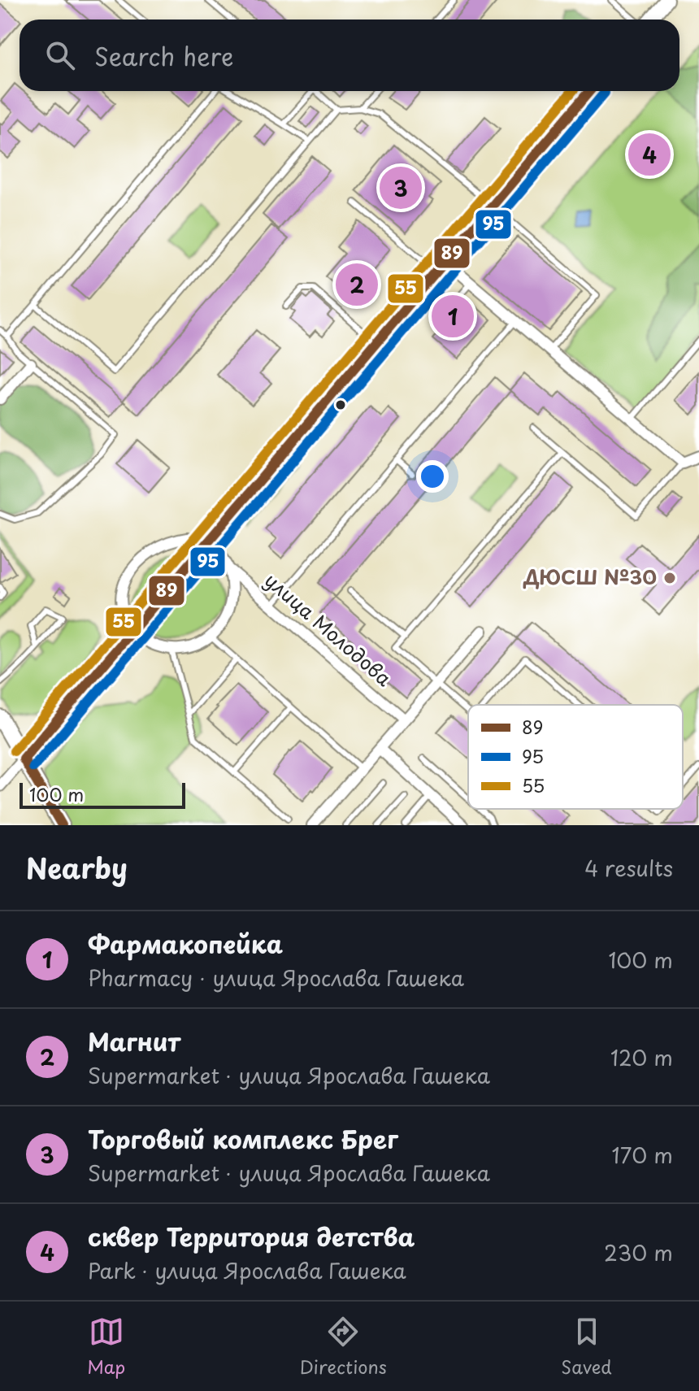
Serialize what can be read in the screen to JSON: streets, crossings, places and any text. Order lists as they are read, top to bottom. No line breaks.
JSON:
{"streets":{"street":["улица Молодова"]},"places":["ДЮСШ №30"],"lines":["transit line 89","transit line 55","transit line 95"],"legend":["89","95","55"],"scale_bar":"100 m","page":{"search":"Search here","pins":["4","3","2","1"],"scale":"100 m","heading":["Nearby","4 results"],"list":[{"mark":"1","name":"Фармакопейка","note":"Pharmacy · улица Ярослава Гашека","value":"100 m"},{"mark":"2","name":"Магнит","note":"Supermarket · улица Ярослава Гашека","value":"120 m"},{"mark":"3","name":"Торговый комплекс Брег","note":"Supermarket · улица Ярослава Гашека","value":"170 m"},{"mark":"4","name":"сквер Территория детства","note":"Park · улица Ярослава Гашека","value":"230 m"}],"nav":["Map","Directions","Saved"]}}
